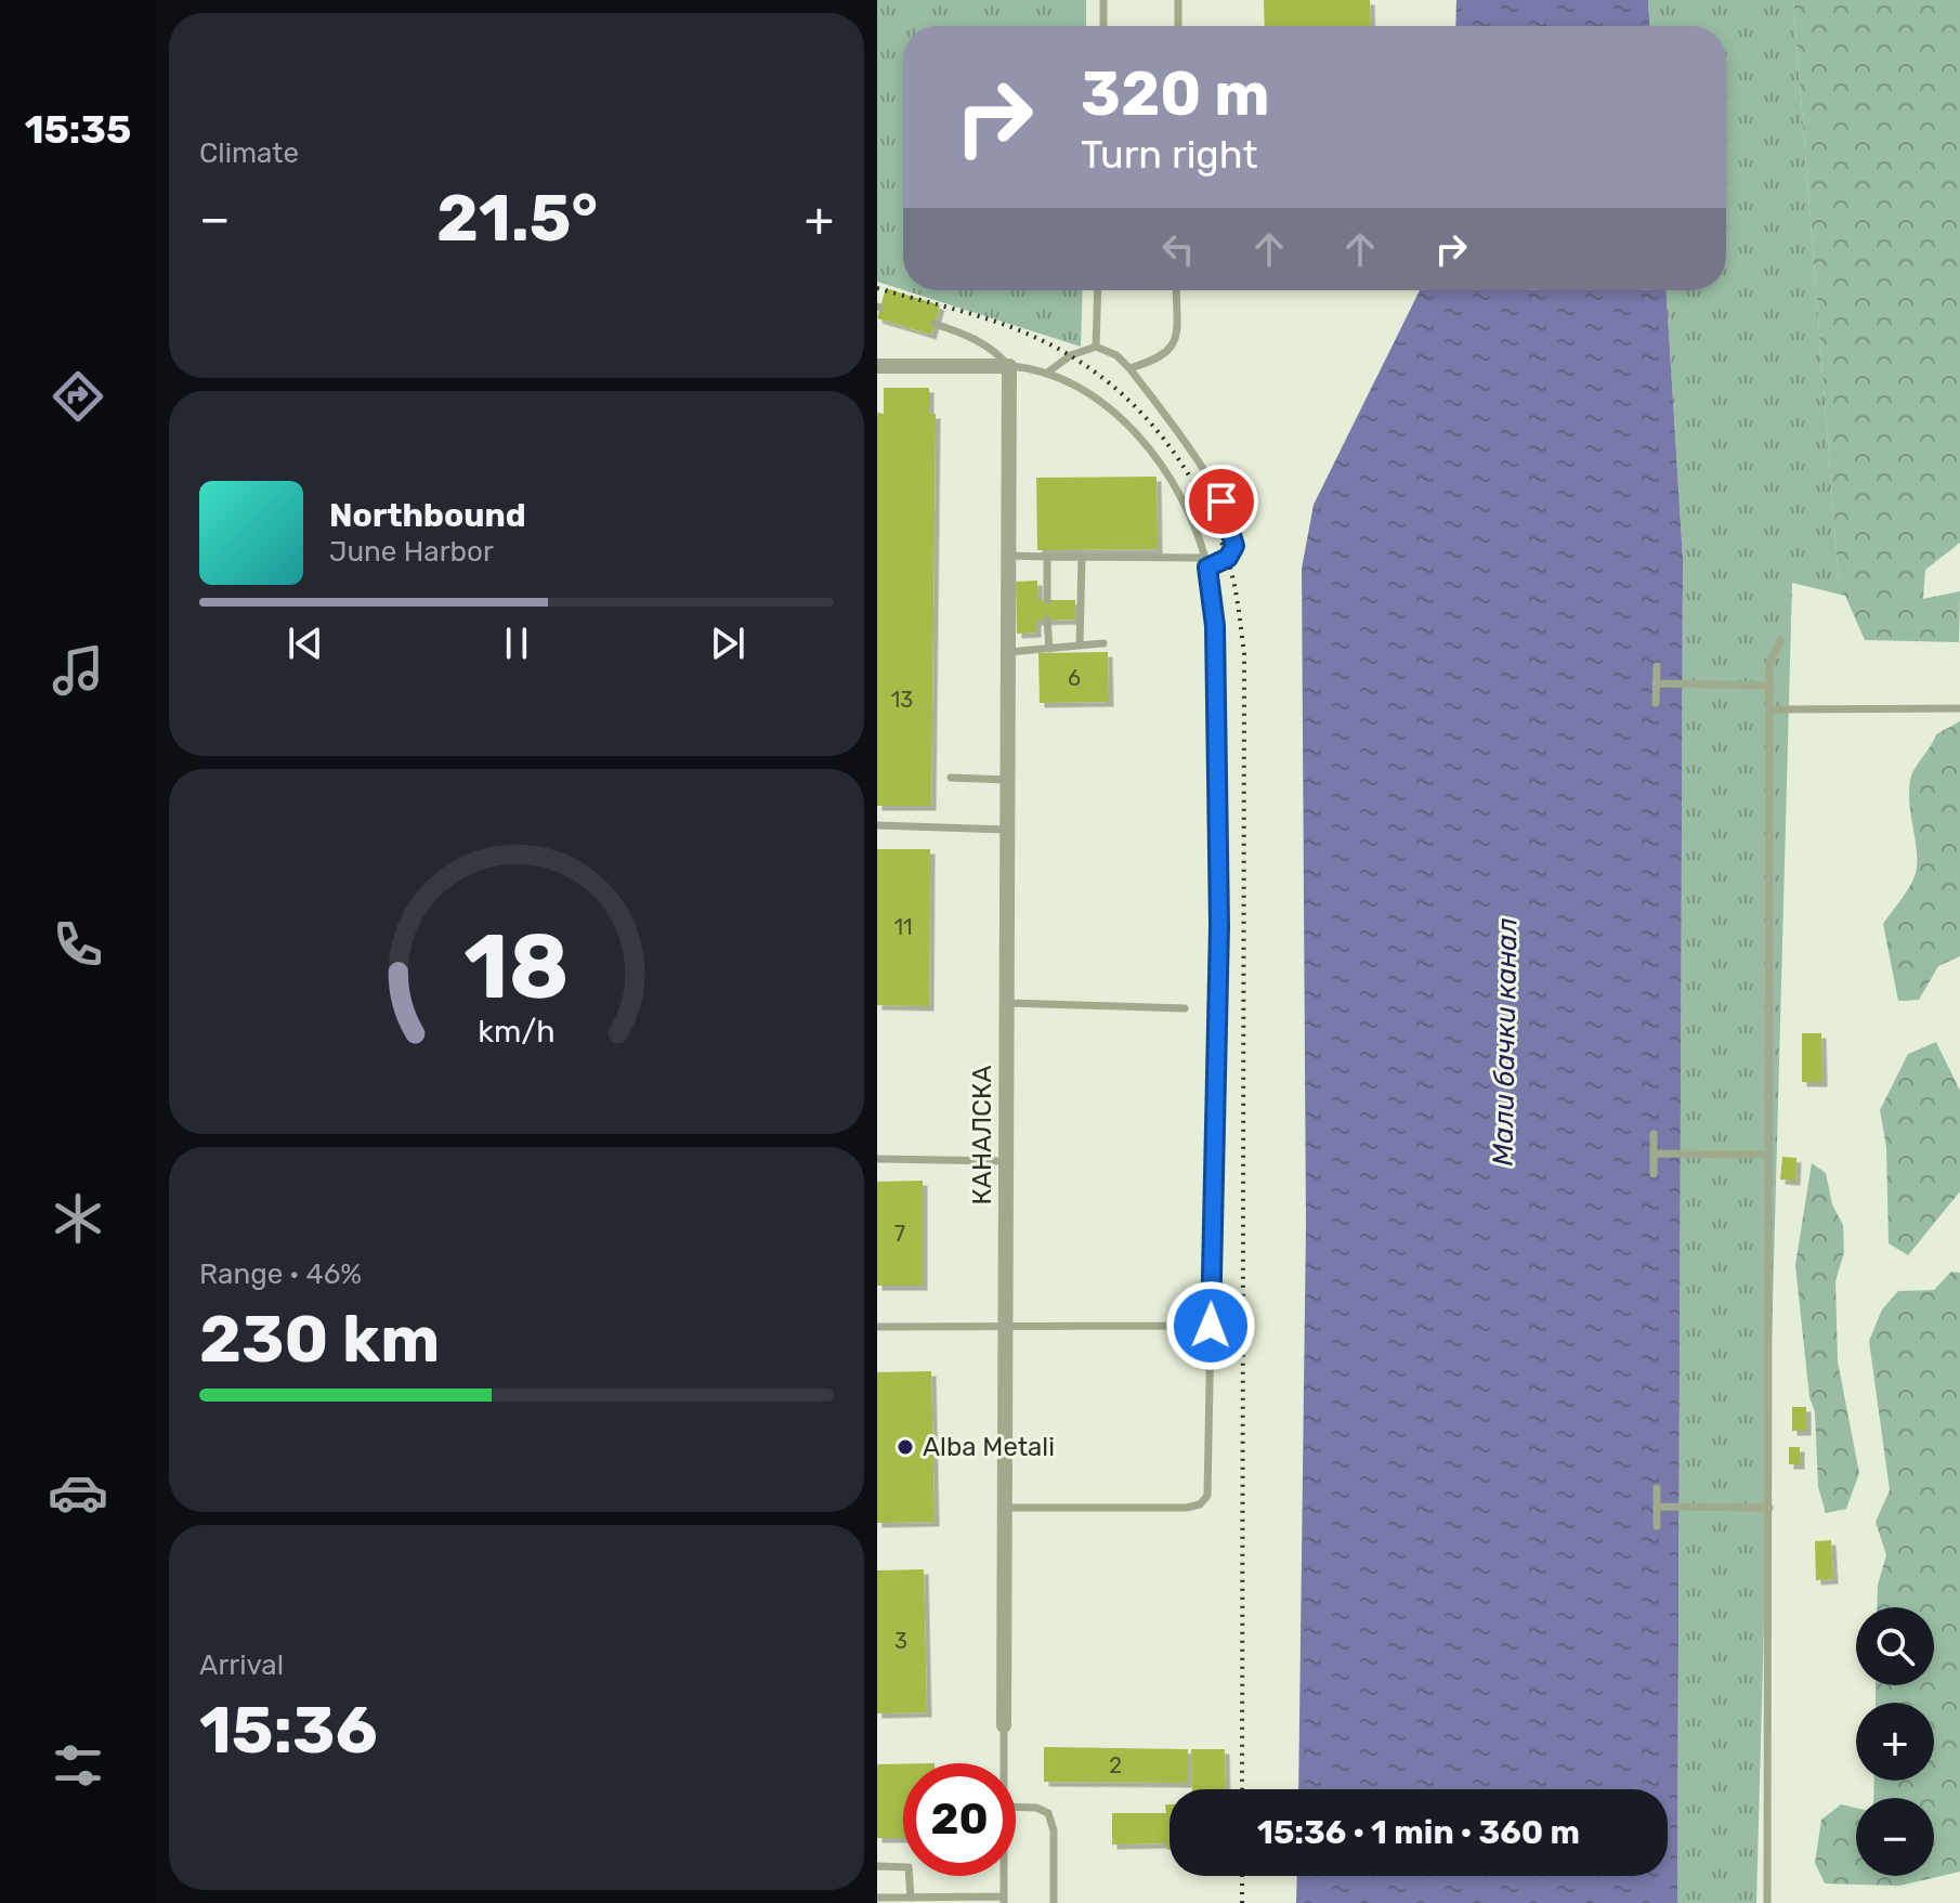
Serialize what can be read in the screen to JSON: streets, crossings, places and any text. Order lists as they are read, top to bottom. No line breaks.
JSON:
{"streets":{"street":["КАНАЛСКА"]},"water":["Мали бачки канал"],"places":["Alba Metali"],"house_numbers":["6","13","11","7","3","2"],"page":{"tabs":"15:35","tile":["Climate",["Range · 46%","230 km"],["Arrival","15:36"]],"turn":["320 m","Turn right"],"heat":["−","21.5°","+"],"song":["Northbound","June Harbor"],"map_buttons":["+","−"],"limit":"20","trip":"15:36 · 1 min · 360 m","gauge":["18","km/h"]}}
